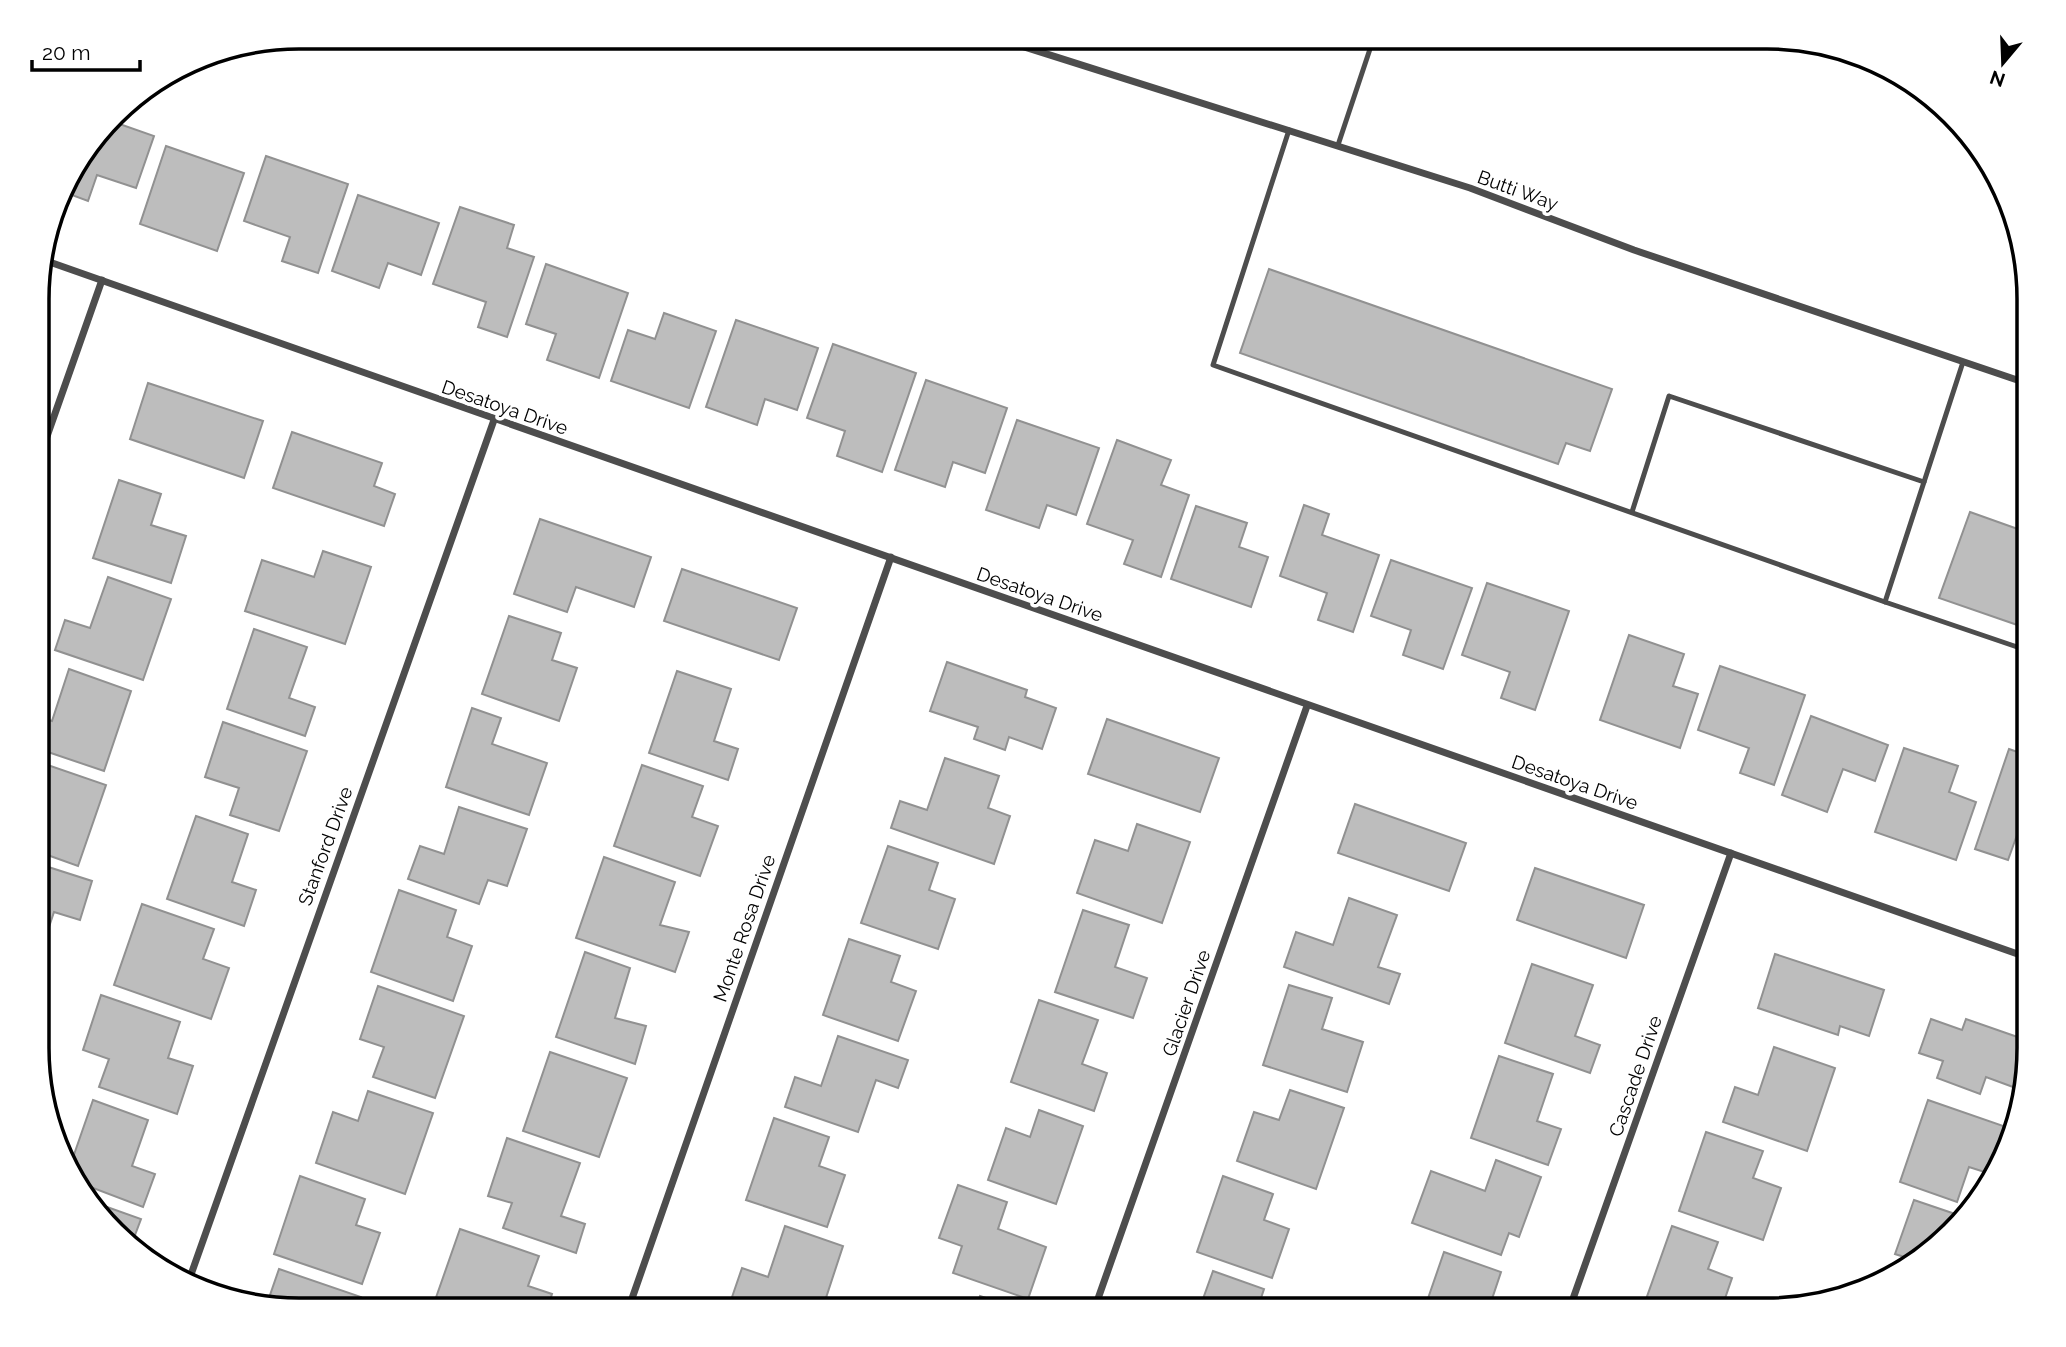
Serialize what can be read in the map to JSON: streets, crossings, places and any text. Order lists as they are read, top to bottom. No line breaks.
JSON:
{"streets":{"street":["Butti Way","Desatoya Drive","Stanford Drive","Monte Rosa Drive","Glacier Drive","Cascade Drive"]},"crossings":[["Desatoya Drive","Stanford Drive"],["Desatoya Drive","Monte Rosa Drive"],["Desatoya Drive","Glacier Drive"],["Desatoya Drive","Cascade Drive"]],"scale_bar":"20 m","north":"bottom"}
